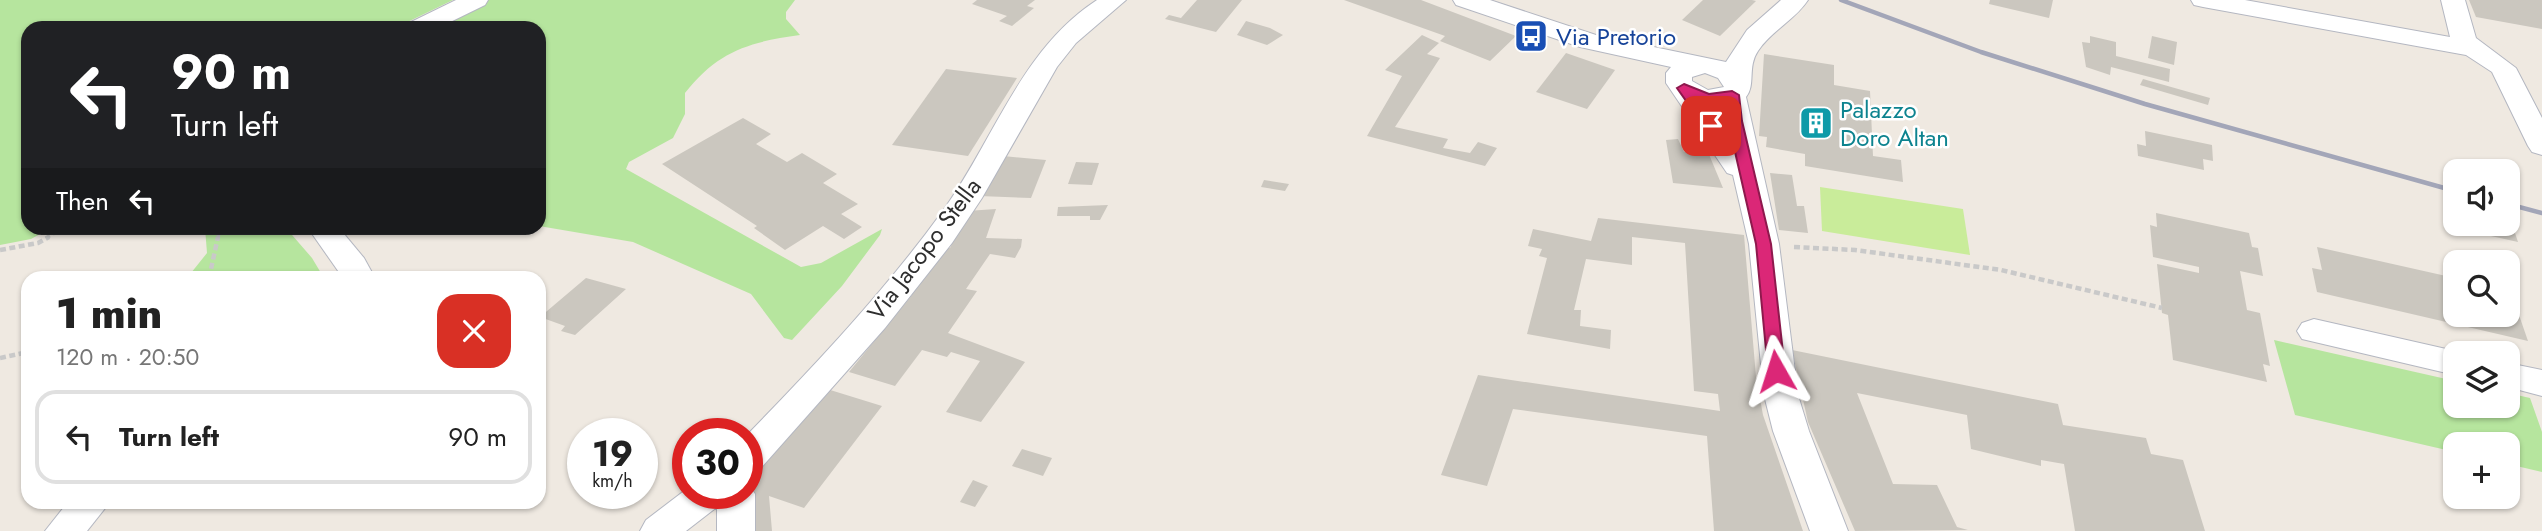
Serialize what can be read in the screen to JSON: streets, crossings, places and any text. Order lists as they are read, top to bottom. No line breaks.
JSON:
{"streets":{"street":["Via Jacopo Stella"]},"places":{"bus stop":["Via Pretorio"],"building":["Palazzo Doro Altan"]},"page":{"turn":["90 m","Turn left"],"map_buttons":"+","then":"Then","heading":["1 min","120 m · 20:50"],"list":[{"name":"Turn left","value":"90 m"}],"speed":"19 km/h","limit":"30"}}
